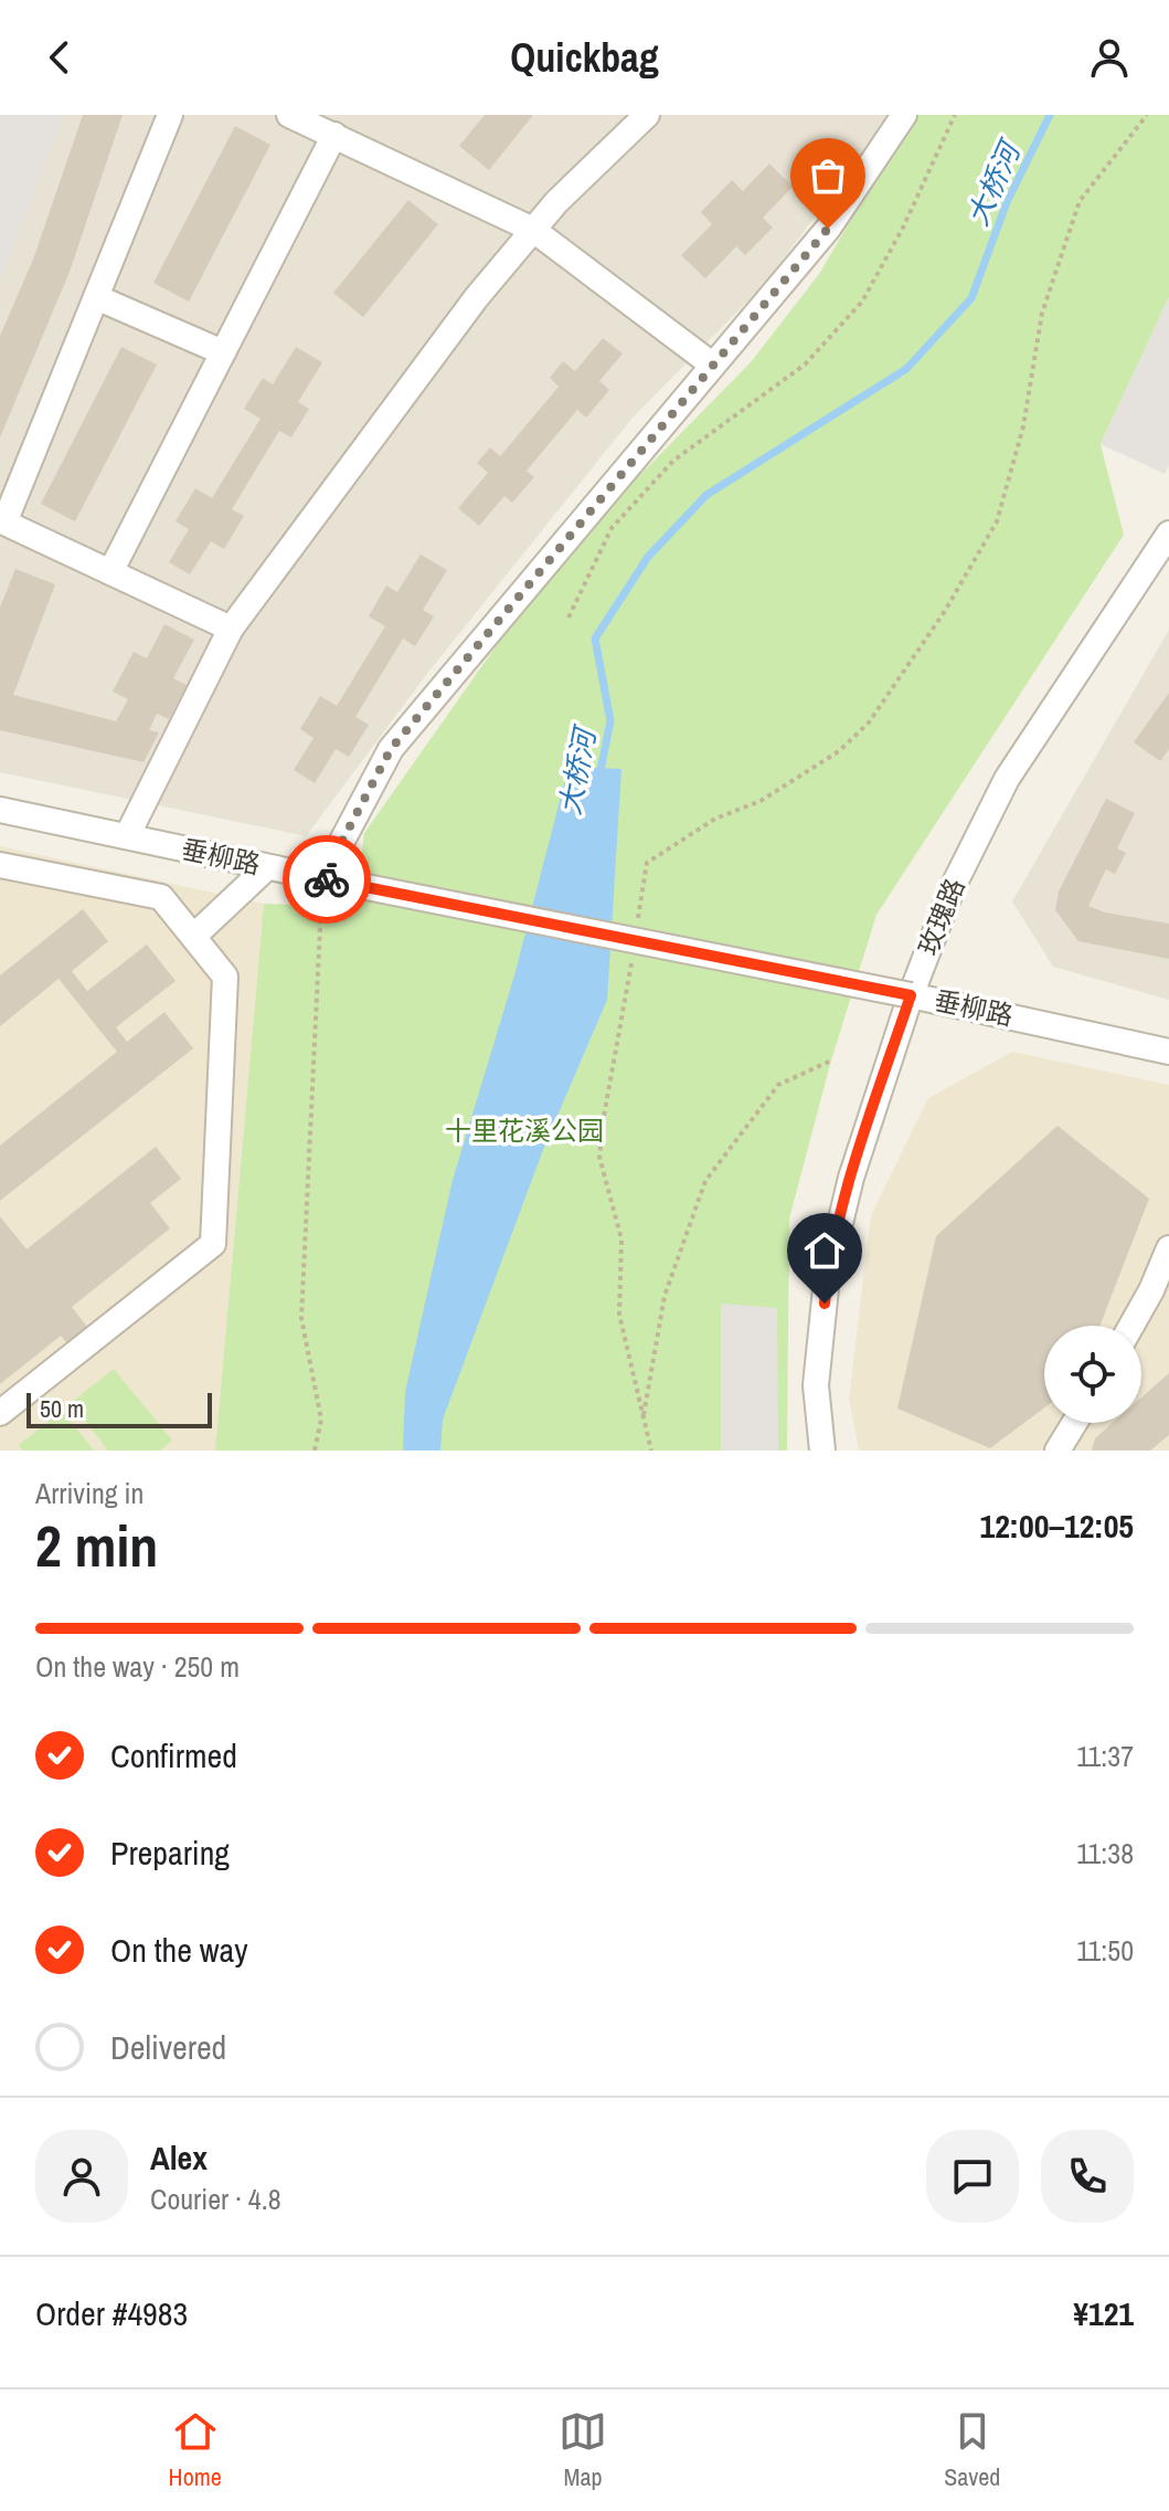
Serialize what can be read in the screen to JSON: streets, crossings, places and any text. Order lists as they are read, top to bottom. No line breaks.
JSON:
{"streets":{"street":["垂柳路","玫瑰路"]},"crossings":[["垂柳路","玫瑰路"]],"water":["大桥河"],"parks":["十里花溪公园"],"scale_bar":"50 m","page":{"header":"Quickbag","scale":"50 m","heading":["2 min","Arriving in","12:00–12:05"],"panel":["Alex","Courier · 4.8","Order #4983","¥121"],"bar":"On the way · 250 m","list":[["Confirmed","11:37"],["Preparing","11:38"],["On the way","11:50"],"Delivered"],"tabs":["Home","Map","Saved"]}}
